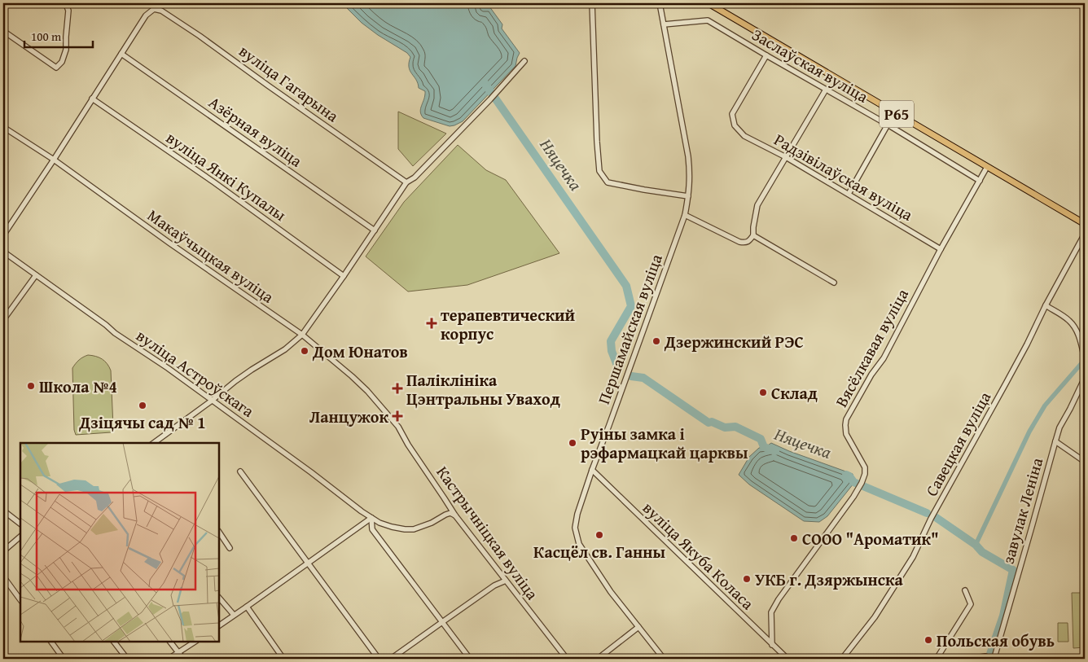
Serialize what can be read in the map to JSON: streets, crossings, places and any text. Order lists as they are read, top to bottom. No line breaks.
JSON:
{"streets":{"main road":["Р65"],"street":["Заслаўская вуліца","вуліца Гагарына","Азёрная вуліца","вуліца Янкі Купалы","Радзівілаўская вуліца","Макаўчыцкая вуліца","Першамайская вуліца","Вясёлкавая вуліца","вуліца Астроўскага","Савецкая вуліца","завулак Леніна","Кастрычніцкая вуліца","вуліца Якуба Коласа"]},"crossings":[["Заслаўская вуліца","Радзівілаўская вуліца"],["Заслаўская вуліца","Першамайская вуліца"],["Заслаўская вуліца","Вясёлкавая вуліца"],["вуліца Гагарына","Азёрная вуліца"],["Р65","Вясёлкавая вуліца"],["Радзівілаўская вуліца","Вясёлкавая вуліца"],["Макаўчыцкая вуліца","Кастрычніцкая вуліца"],["Першамайская вуліца","вуліца Якуба Коласа"],["Вясёлкавая вуліца","вуліца Якуба Коласа"],["вуліца Астроўскага","Кастрычніцкая вуліца"]],"water":["Няцечка"],"places":{"health":["терапевтический корпус","Паліклініка Цэнтральны Уваход","Ланцужок"],"other":["Дзержинский РЭС","Дом Юнатов","Школа №4","Склад","Дзіцячы сад № 1","Руіны замка і рэфармацкай царквы","Касцёл св. Ганны","СООО \"Ароматик\"","УКБ г. Дзяржынска","Польская обувь"]},"scale_bar":"100 m"}
